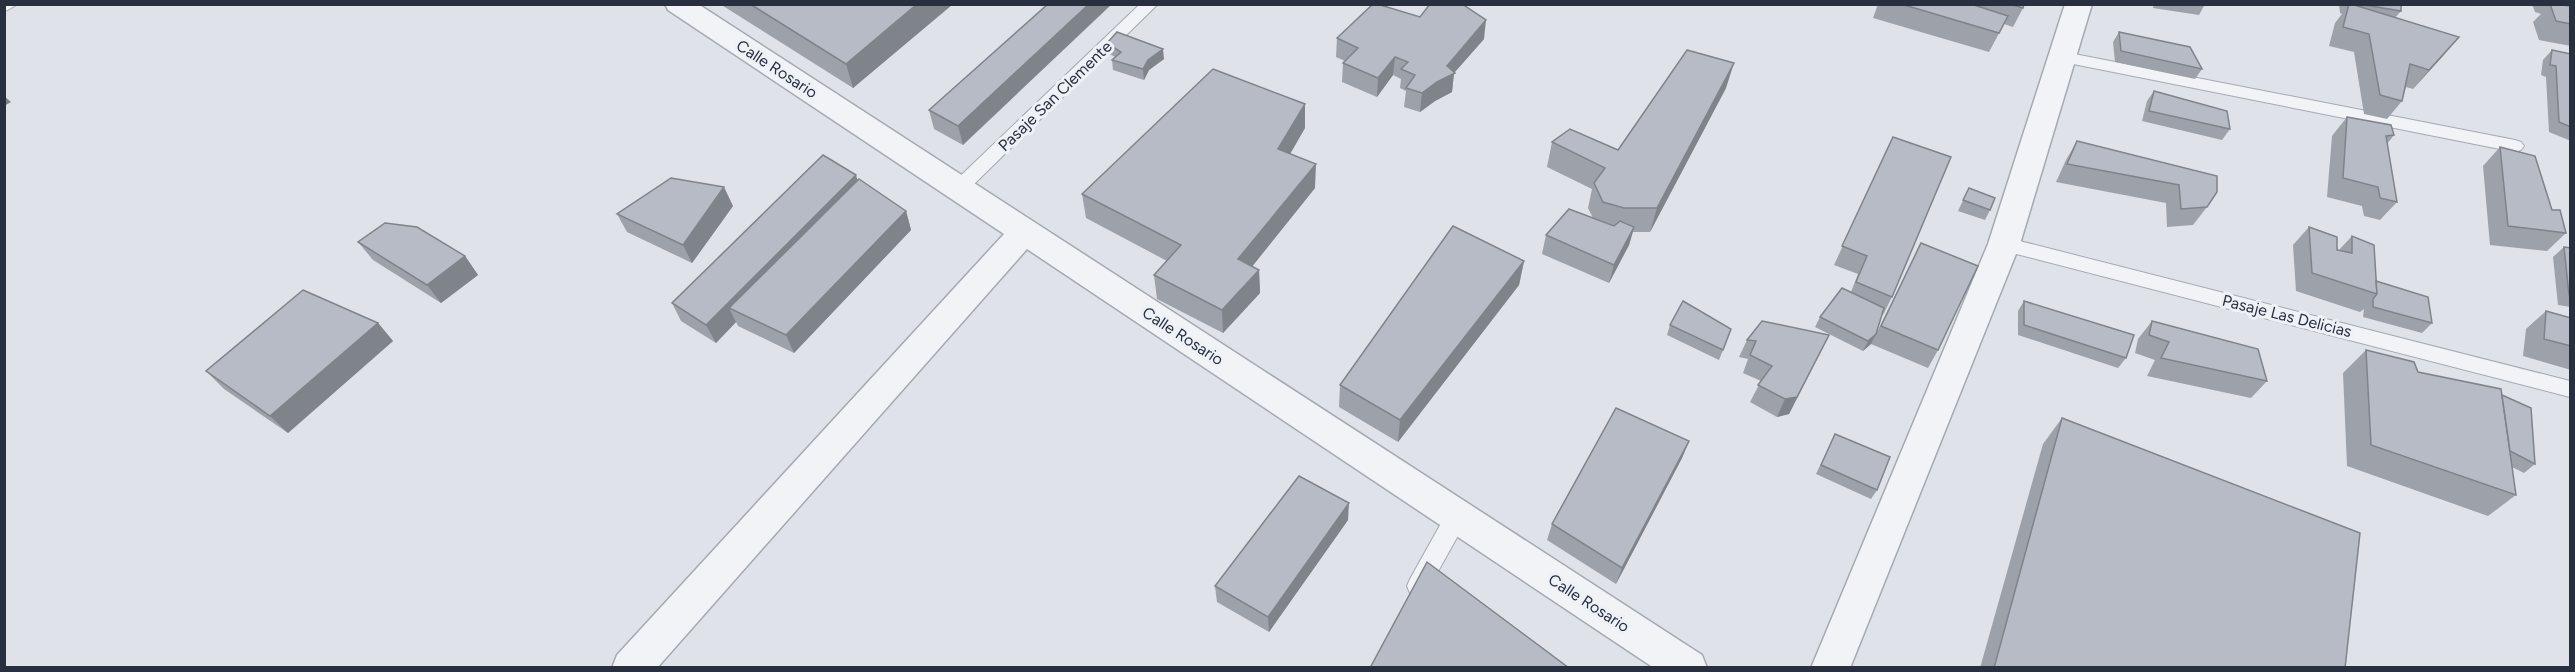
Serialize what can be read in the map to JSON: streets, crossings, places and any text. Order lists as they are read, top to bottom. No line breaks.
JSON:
{"streets":{"street":["Calle Rosario"],"lane":["Pasaje San Clemente","Pasaje Las Delicias"]},"crossings":[["Calle Rosario","Pasaje San Clemente"]]}
